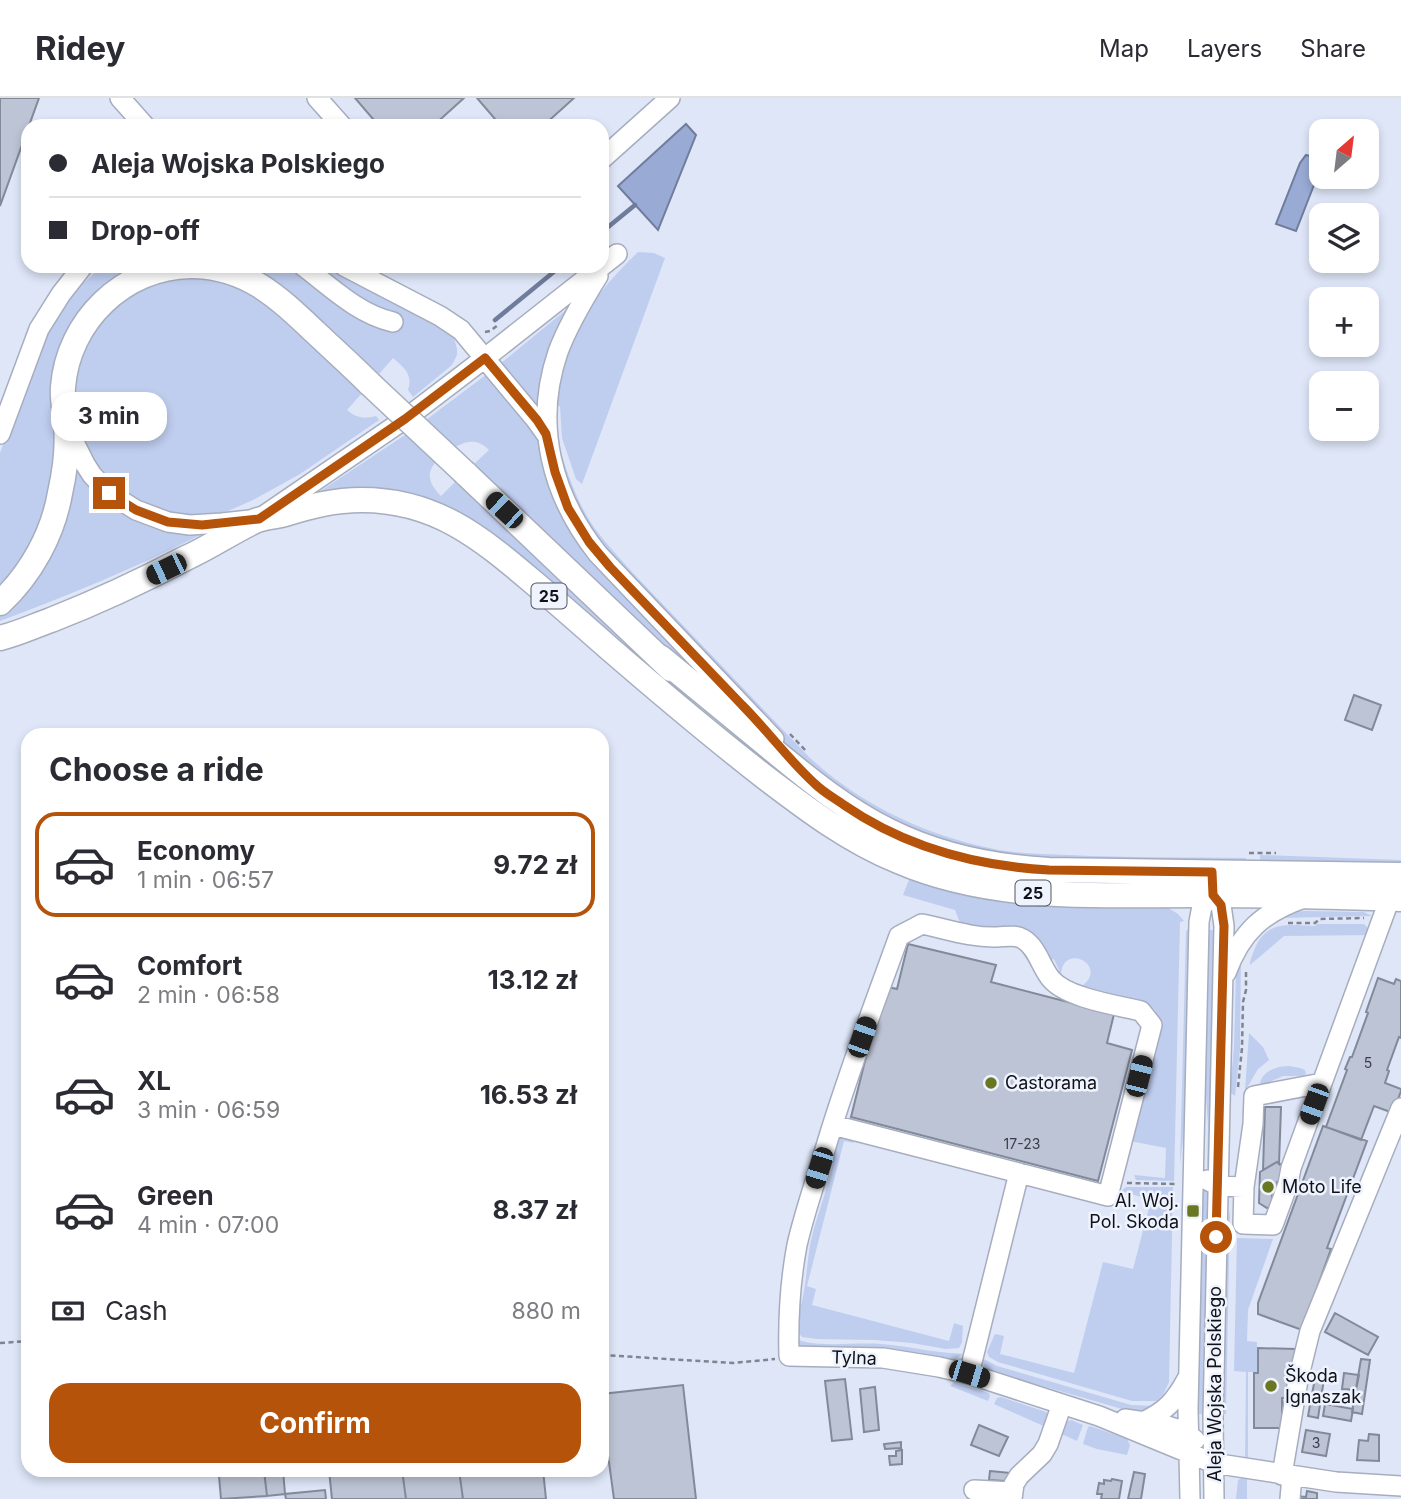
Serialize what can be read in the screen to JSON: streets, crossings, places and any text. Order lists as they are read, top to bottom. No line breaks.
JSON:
{"streets":{"main road":["25"],"street":["Tylna","Aleja Wojska Polskiego"]},"crossings":[["25","Aleja Wojska Polskiego"],["Tylna","Aleja Wojska Polskiego"]],"places":{"other":["Castorama","Moto Life","Škoda Ignaszak"],"transit":["Al. Woj. Pol. Skoda"]},"house_numbers":["5","17-23","3"],"north":"top right","page":{"header":"Ridey","nav":["Map","Layers","Share"],"map_buttons":["+","−"],"banner":["Aleja Wojska Polskiego","Drop-off"],"bubble":"3 min","heading":"Choose a ride","list":[{"name":"Economy","note":"1 min · 06:57","value":"9.72 zł"},{"name":"Comfort","note":"2 min · 06:58","value":"13.12 zł"},{"name":"XL","note":"3 min · 06:59","value":"16.53 zł"},{"name":"Green","note":"4 min · 07:00","value":"8.37 zł"}],"pay":["Cash","880 m"],"buttons":"Confirm"}}
